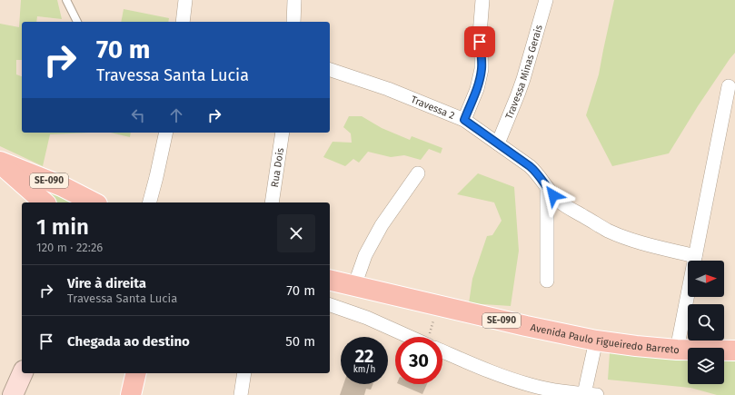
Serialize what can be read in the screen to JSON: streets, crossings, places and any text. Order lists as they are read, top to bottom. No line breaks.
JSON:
{"streets":{"main road":["SE-090","Avenida Paulo Figueiredo Barreto"],"street":["Travessa Minas Gerais","Travessa 2","Rua Dois"]},"crossings":[["Travessa Minas Gerais","Travessa 2"]],"north":"right","page":{"turn":["70 m","Travessa Santa Lucia"],"heading":["1 min","120 m · 22:26"],"list":[{"name":"Vire à direita","note":"Travessa Santa Lucia","value":"70 m"},{"name":"Chegada ao destino","value":"50 m"}],"speed":"22 km/h","limit":"30"}}
